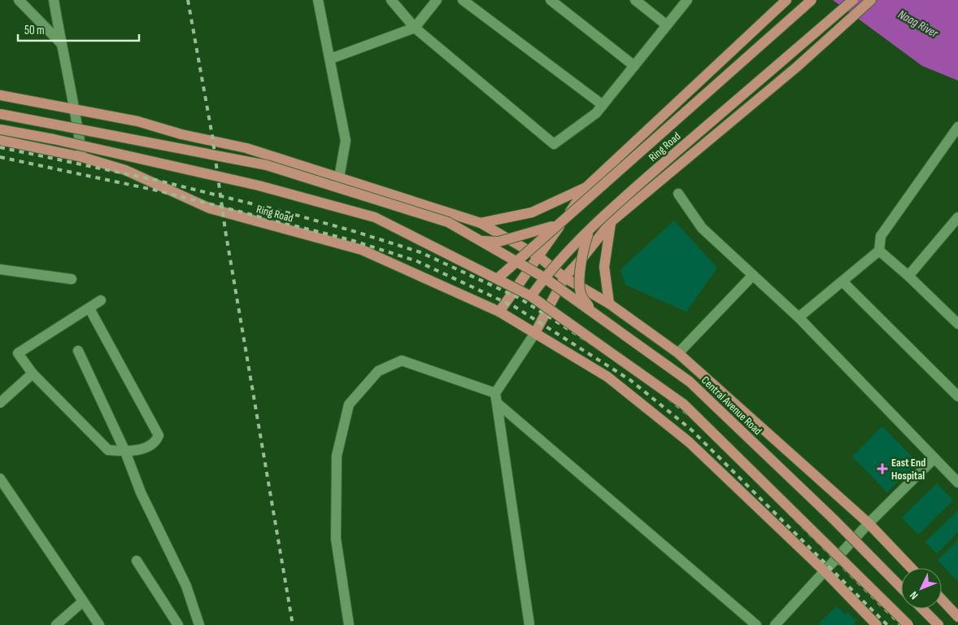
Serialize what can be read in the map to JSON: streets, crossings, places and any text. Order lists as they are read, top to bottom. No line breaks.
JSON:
{"streets":{"main road":["Ring Road","Central Avenue Road"]},"crossings":[["Ring Road","Central Avenue Road"]],"water":["Naag River"],"places":{"health":["East End Hospital"]},"scale_bar":"50 m","north":"bottom left"}
